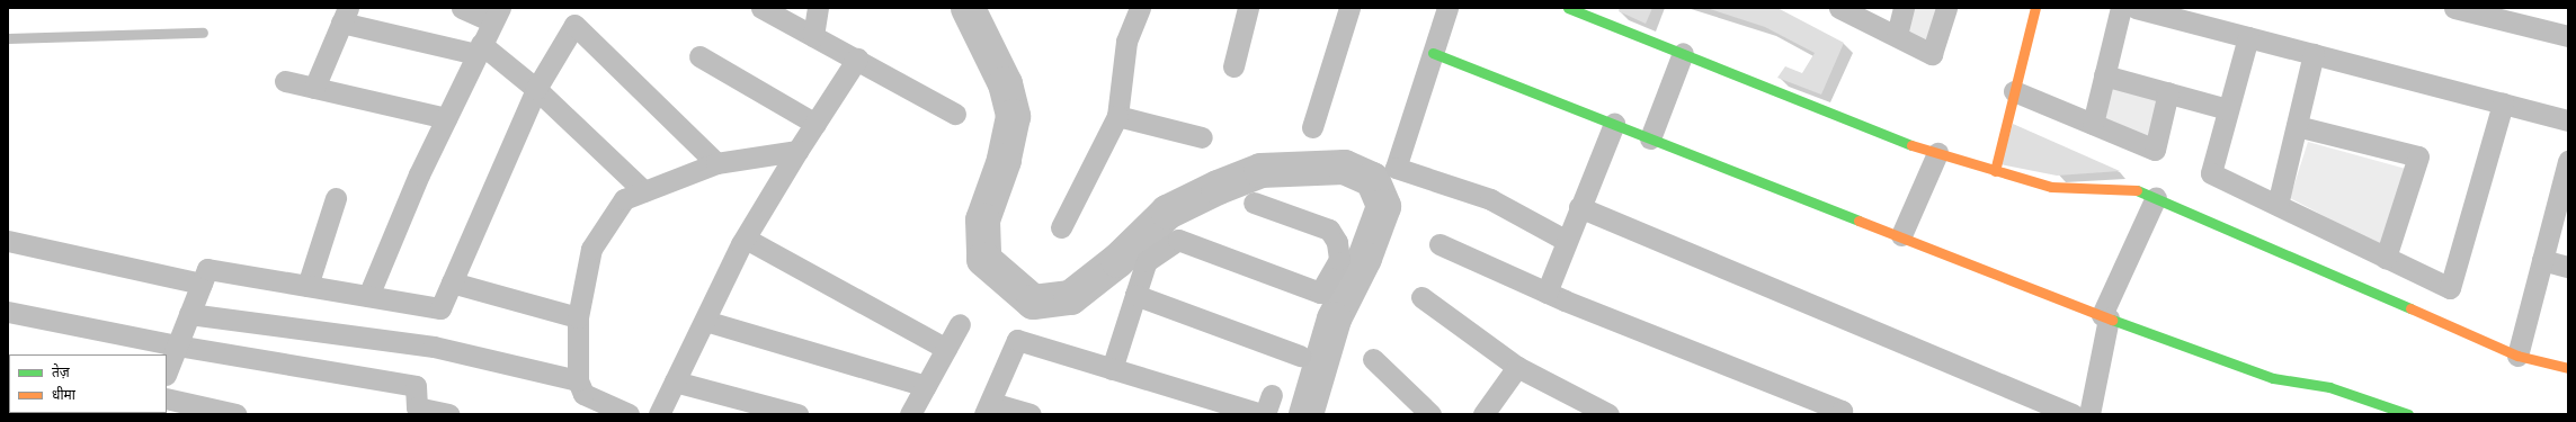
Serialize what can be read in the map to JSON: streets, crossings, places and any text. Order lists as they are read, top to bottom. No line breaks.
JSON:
{"legend":["तेज़","धीमा"]}
